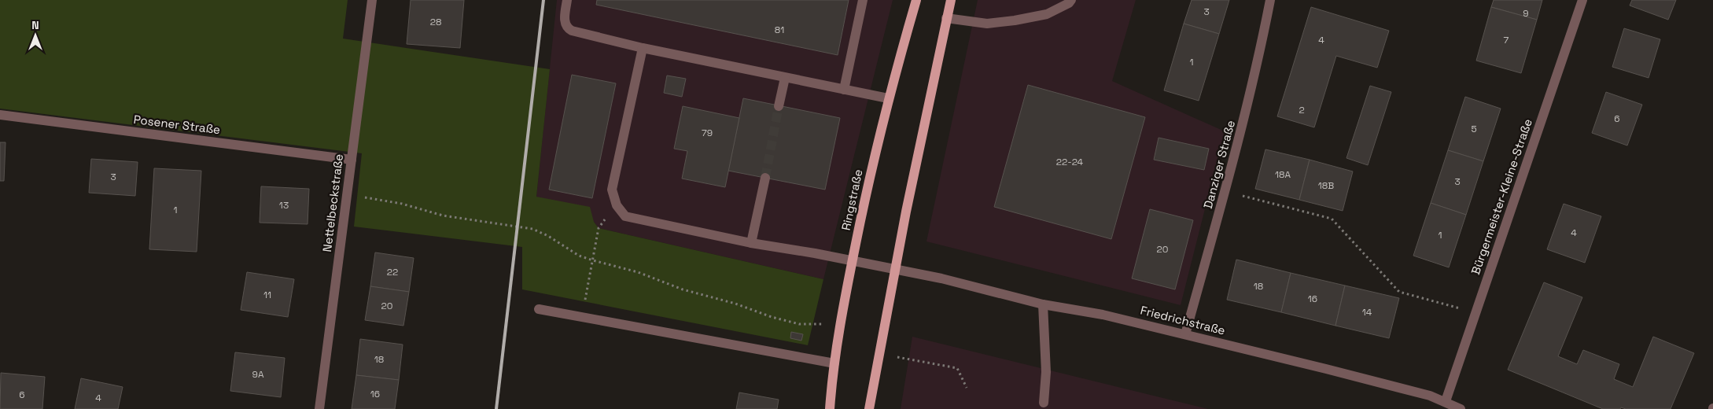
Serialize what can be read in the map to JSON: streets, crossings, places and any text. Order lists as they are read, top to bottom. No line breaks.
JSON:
{"streets":{"main road":["Ringstraße"],"street":["Posener Straße","Danziger Straße","Bürgermeister-Kleine-Straße","Nettelbeckstraße","Friedrichstraße"]},"crossings":[["Posener Straße","Nettelbeckstraße"],["Danziger Straße","Friedrichstraße"],["Bürgermeister-Kleine-Straße","Friedrichstraße"],["Ringstraße","Friedrichstraße"]],"house_numbers":["3","9","28","81","4","7","1","2","6","5","79","22-24","18A","3","3","18B","13","1","4","1","20","22","18","11","16","20","14","18","9A","16","6","4"],"north":"top"}
